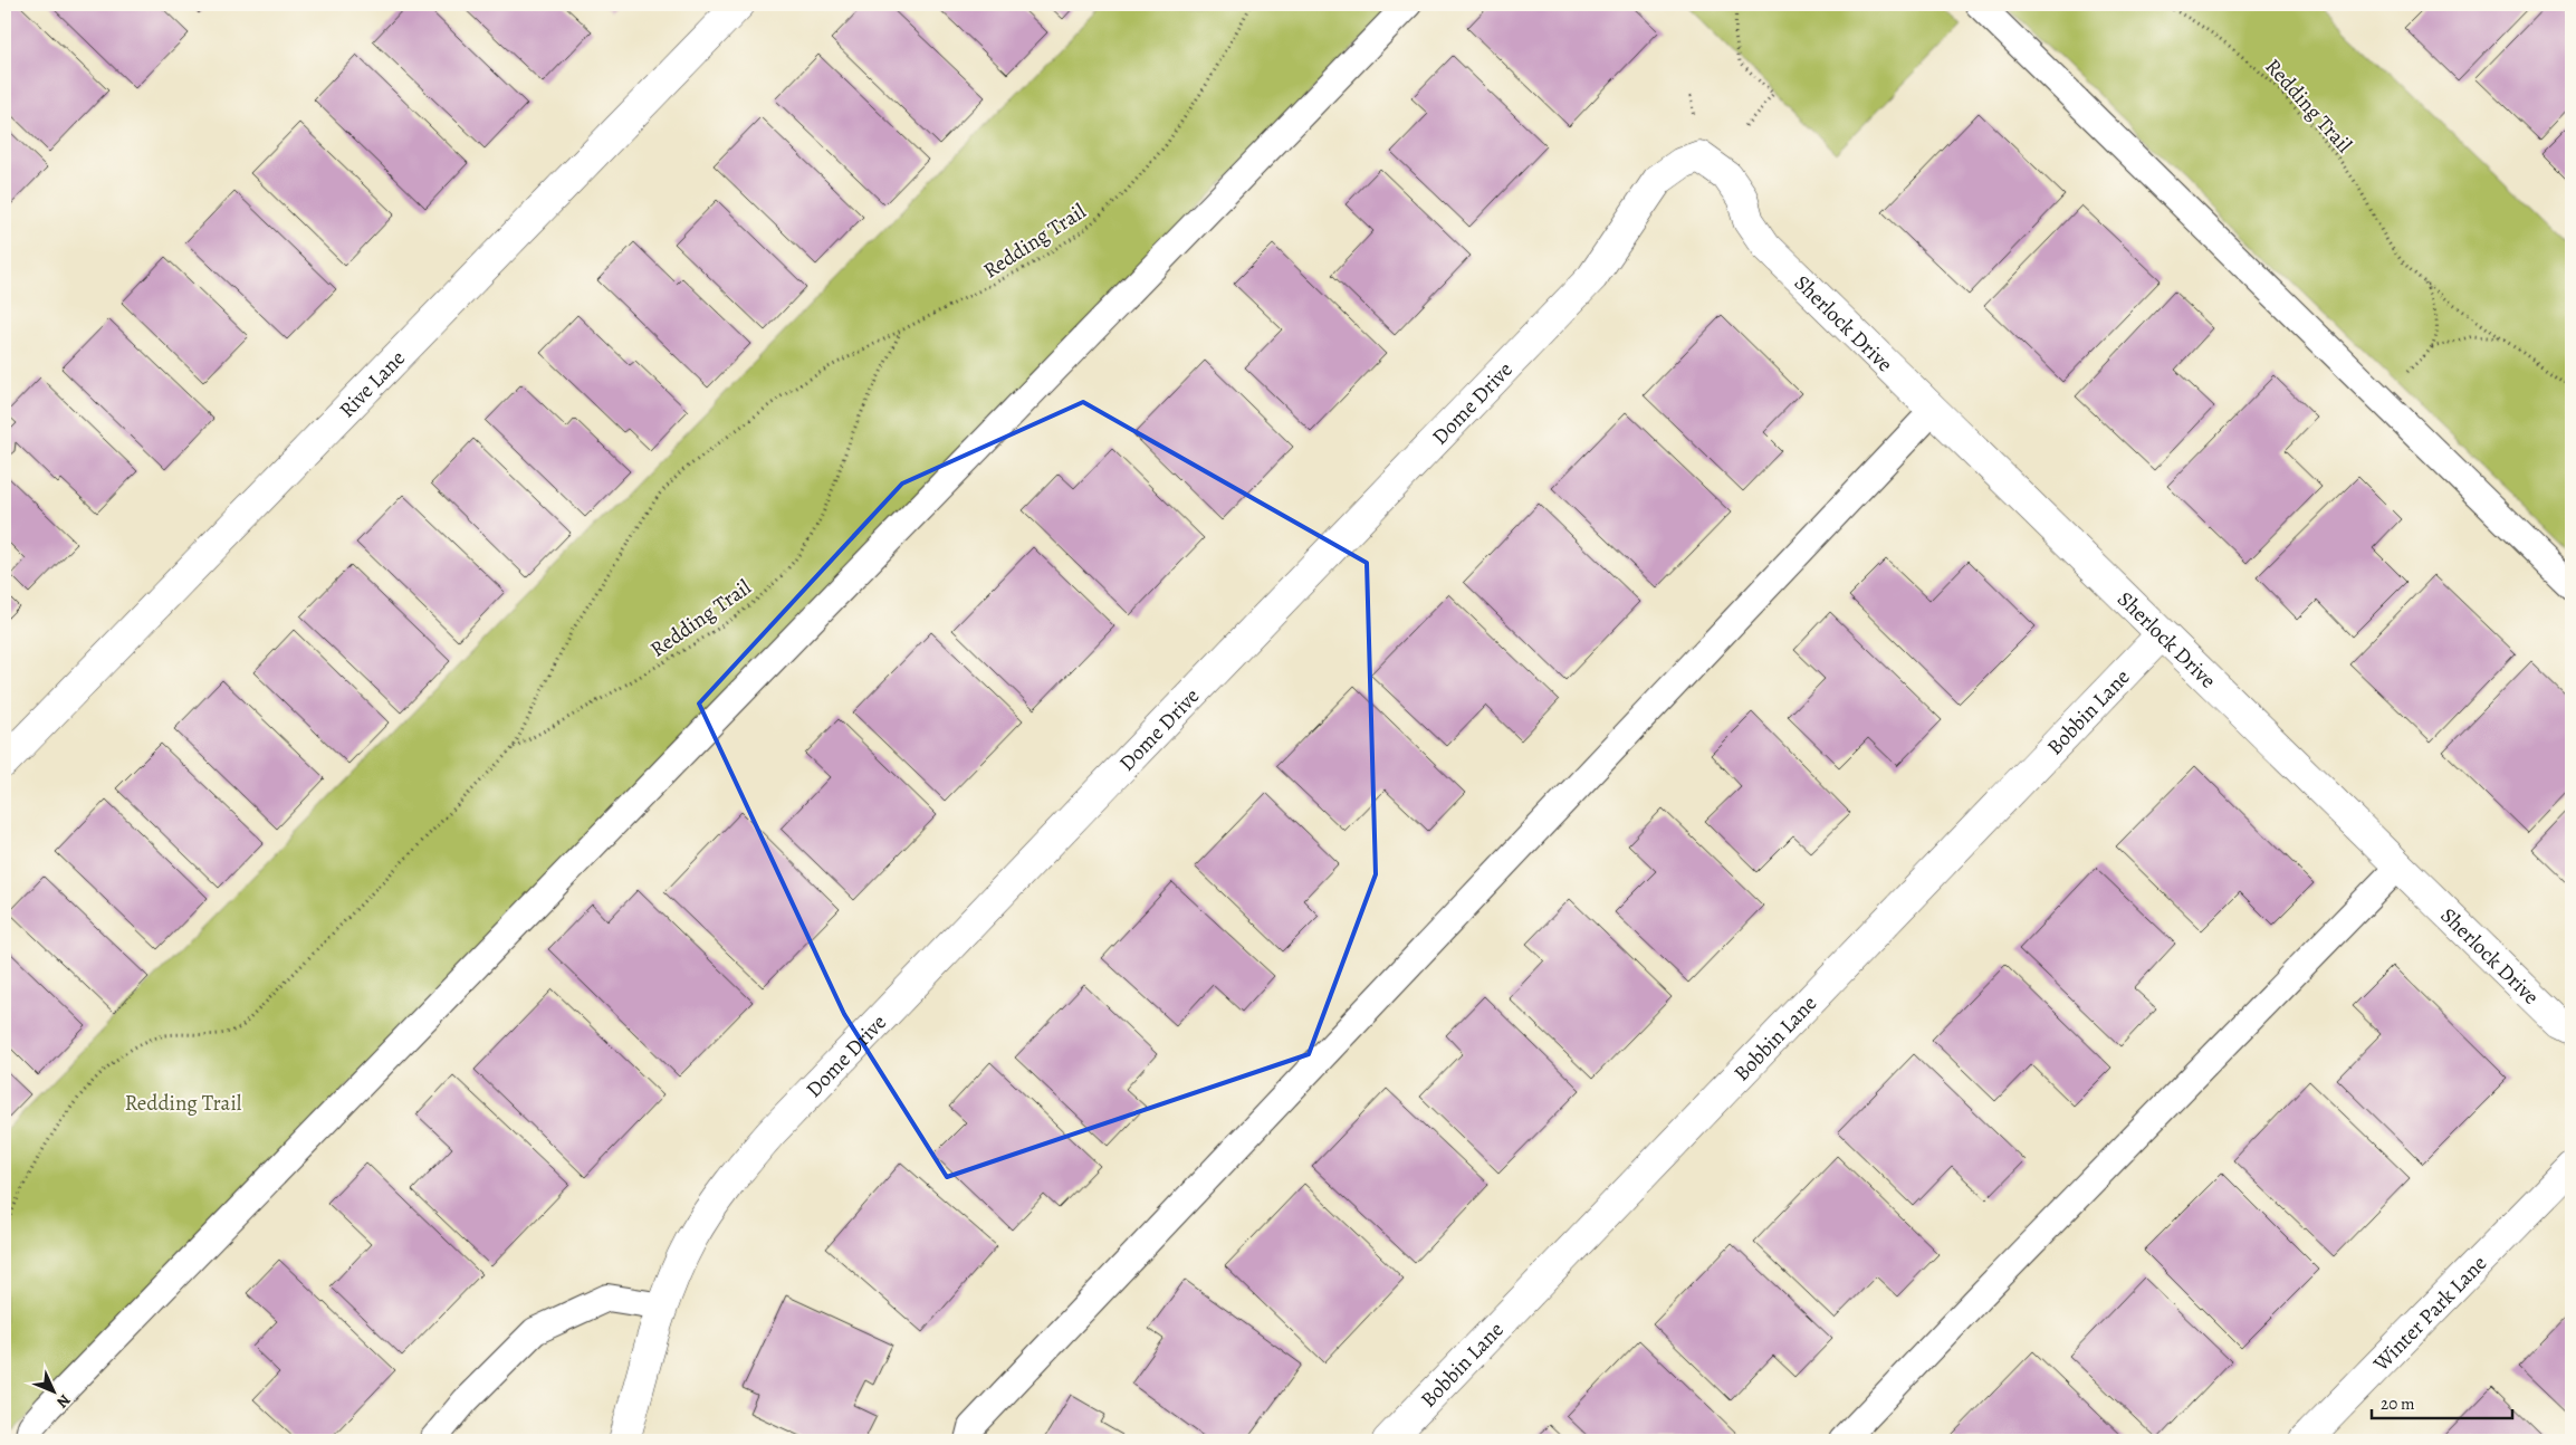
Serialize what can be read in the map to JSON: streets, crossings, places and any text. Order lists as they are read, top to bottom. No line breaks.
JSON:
{"streets":{"street":["Sherlock Drive","Rive Lane","Dome Drive","Bobbin Lane","Winter Park Lane"],"path":["Redding Trail"]},"crossings":[["Sherlock Drive","Dome Drive"],["Sherlock Drive","Bobbin Lane"]],"parks":["Redding Trail"],"scale_bar":"20 m","north":"bottom right"}
